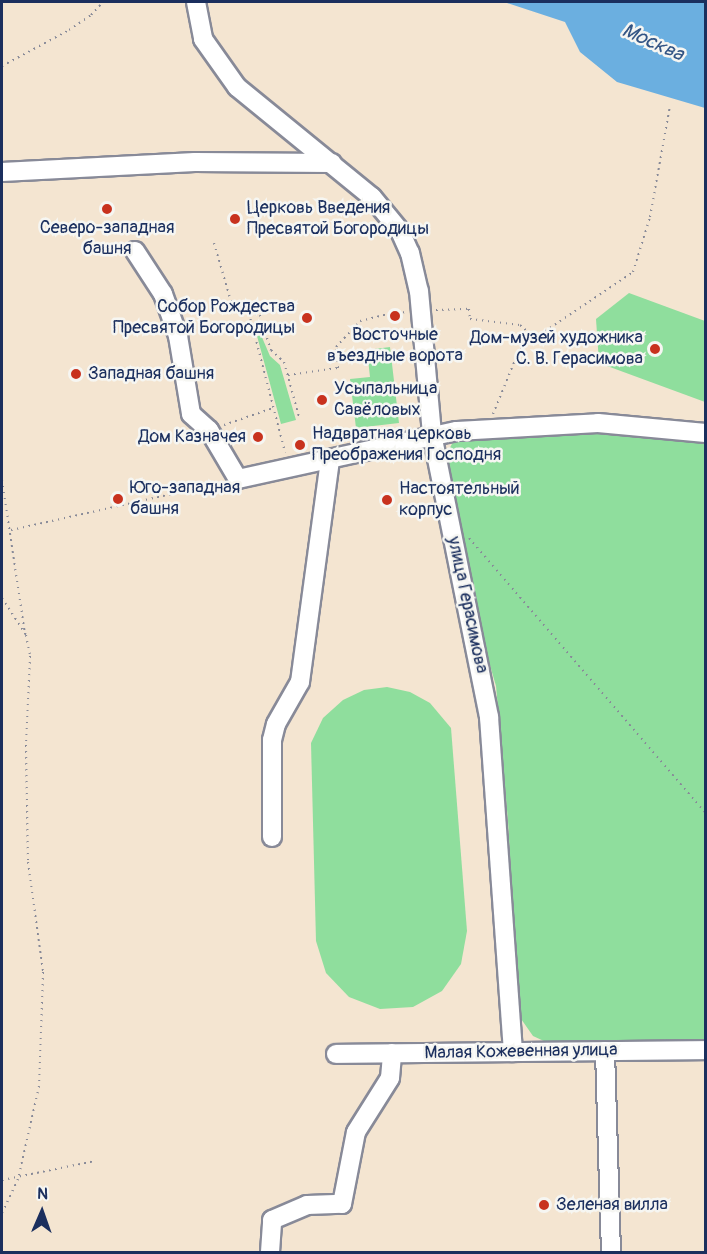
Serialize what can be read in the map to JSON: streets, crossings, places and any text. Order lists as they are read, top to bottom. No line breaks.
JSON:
{"streets":{"street":["улица Герасимова","Малая Кожевенная улица"]},"crossings":[["улица Герасимова","Малая Кожевенная улица"]],"water":["Москва"],"places":["Северо-западная башня","Церковь Введения Пресвятой Богородицы","Восточные въездные ворота","Собор Рождества Пресвятой Богородицы","Дом-музей художника С. В. Герасимова","Западная башня","Усыпальница Савёловых","Дом Казначея","Надвратная церковь Преображения Господня","Юго-западная башня","Настоятельный корпус","Зеленая вилла"],"north":"top"}
